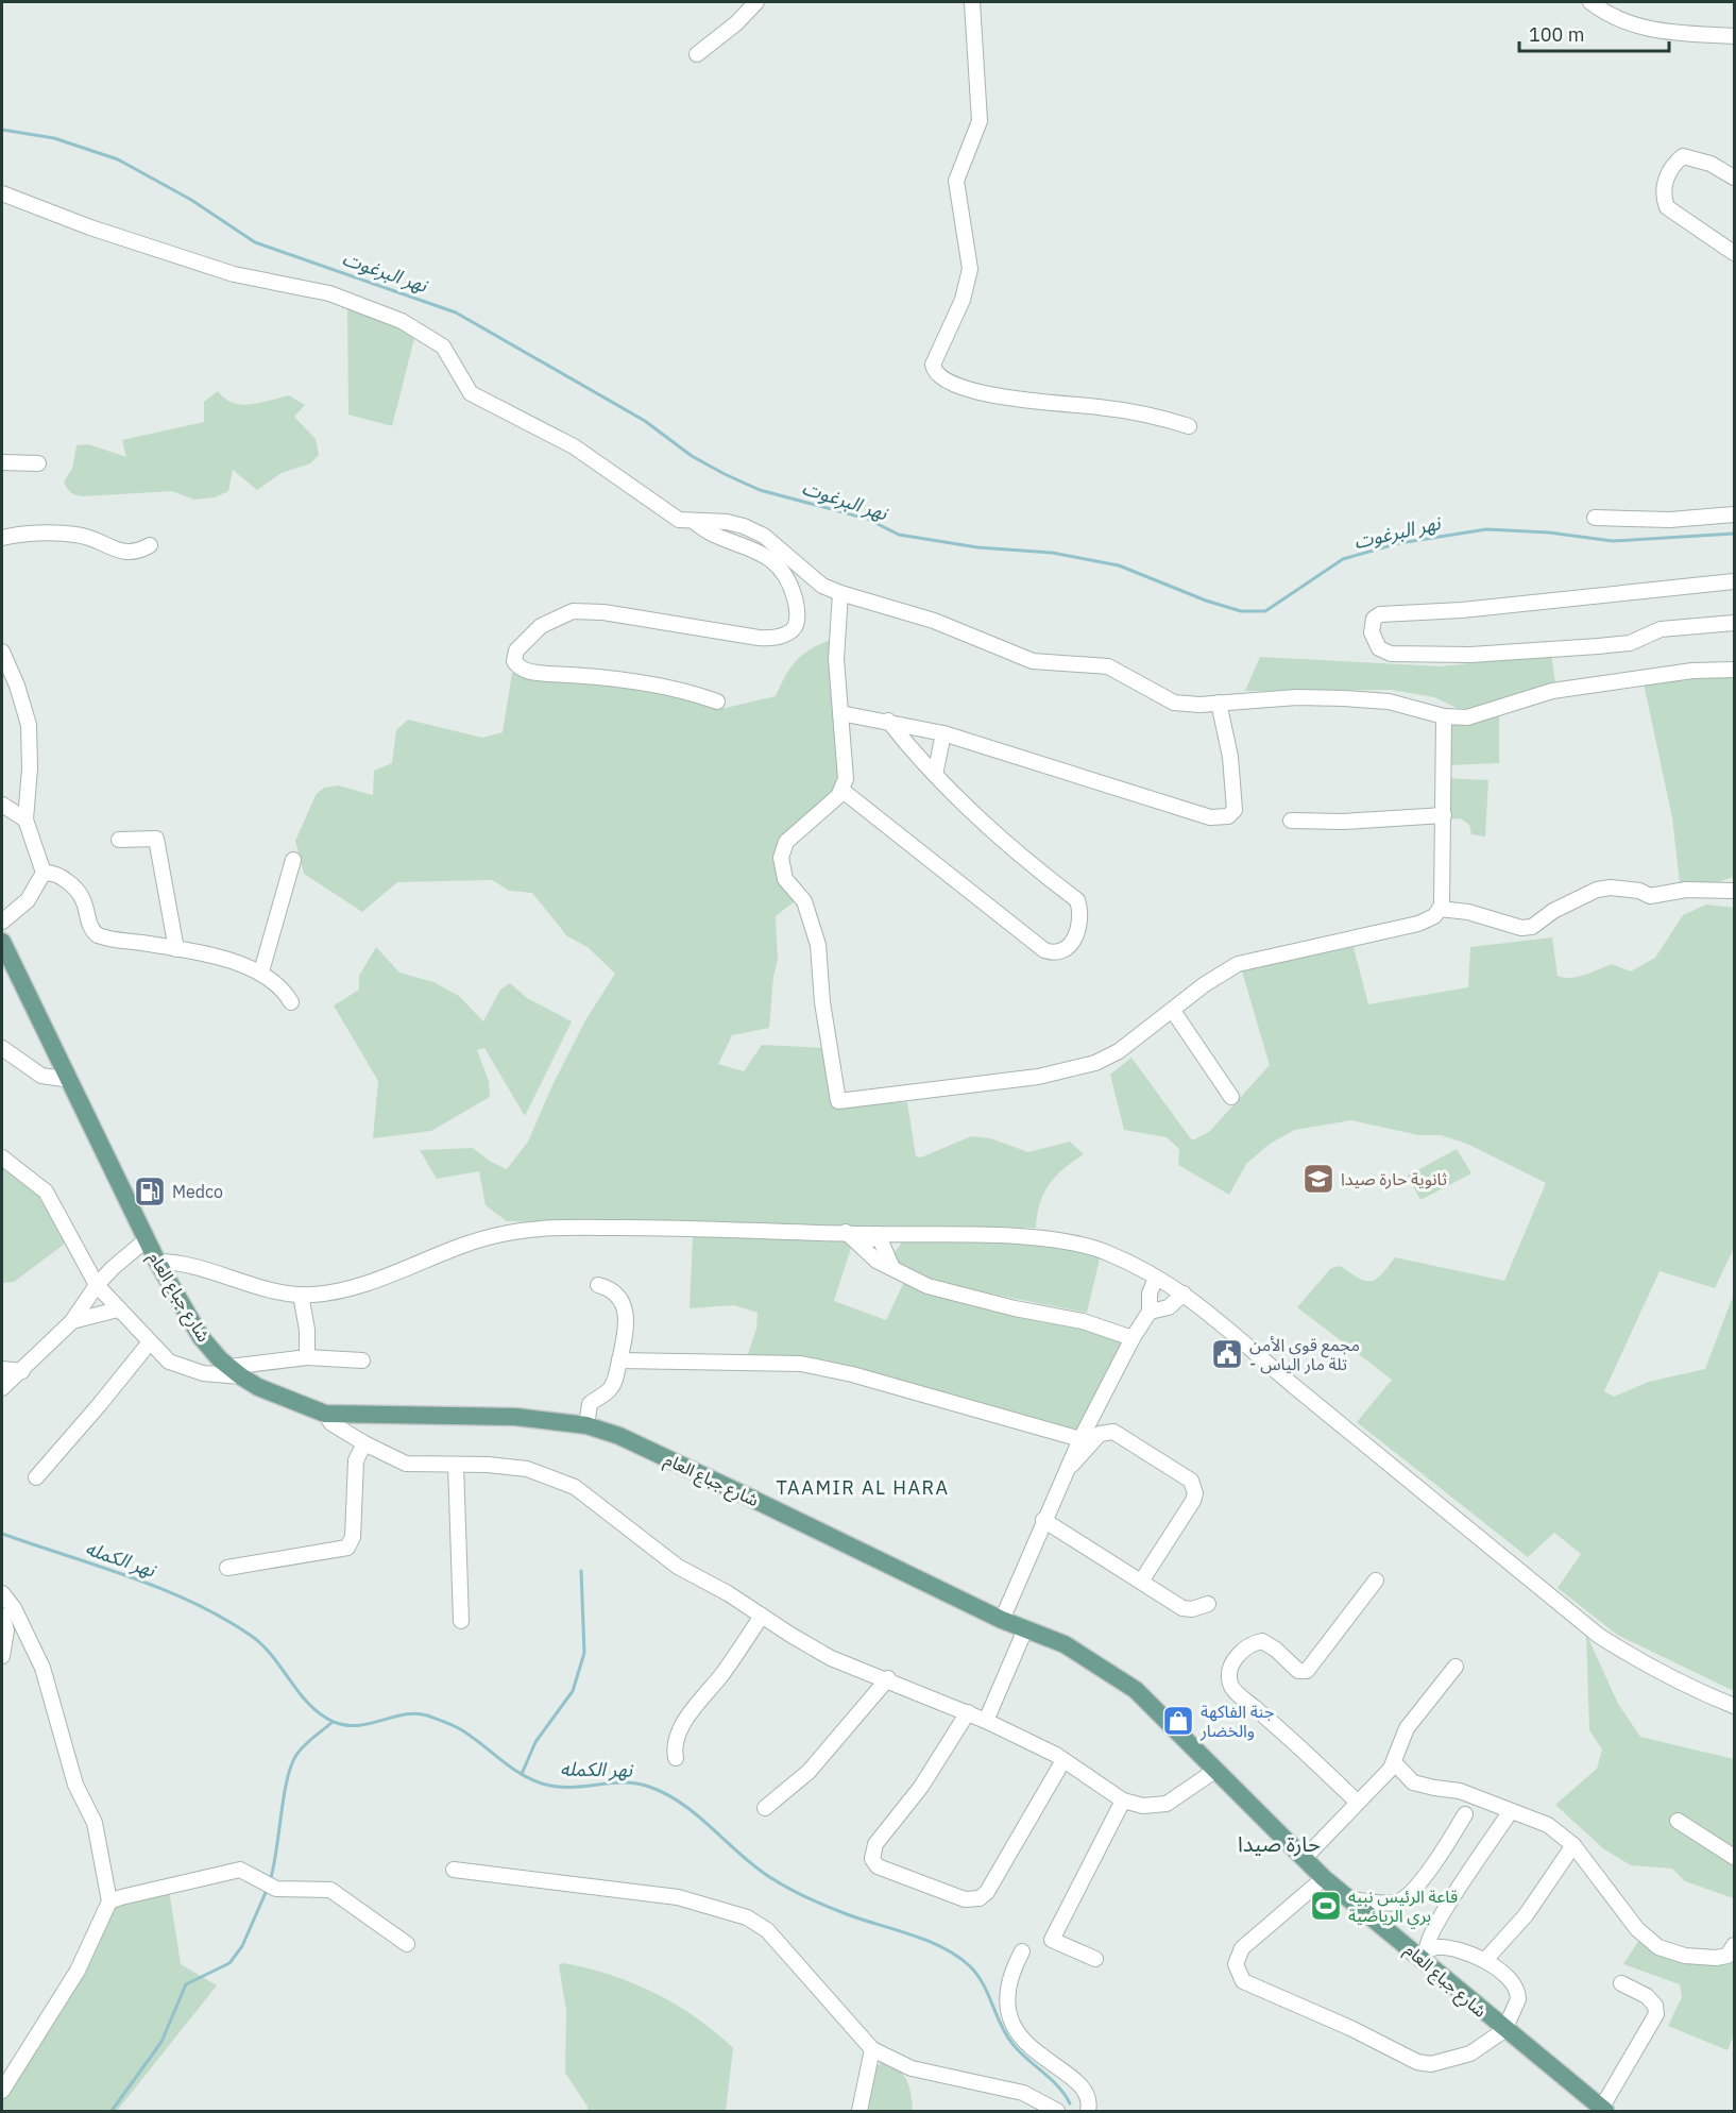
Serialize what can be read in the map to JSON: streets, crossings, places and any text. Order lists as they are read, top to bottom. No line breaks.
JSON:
{"streets":{"main road":["شارع جباع العام"]},"districts":["TAAMIR AL HARA","حارة صيدا"],"water":["نهر البرغوت","نهر الكمله"],"places":{"school or university":["ثانوية حارة صيدا"],"fuel station":["Medco"],"public building":["مجمع قوى الأمن - تلة مار الياس"],"shop":["جنة الفاكهة والخضار"],"sports":["قاعة الرئيس نبيه بري الرياضية"]},"scale_bar":"100 m"}
